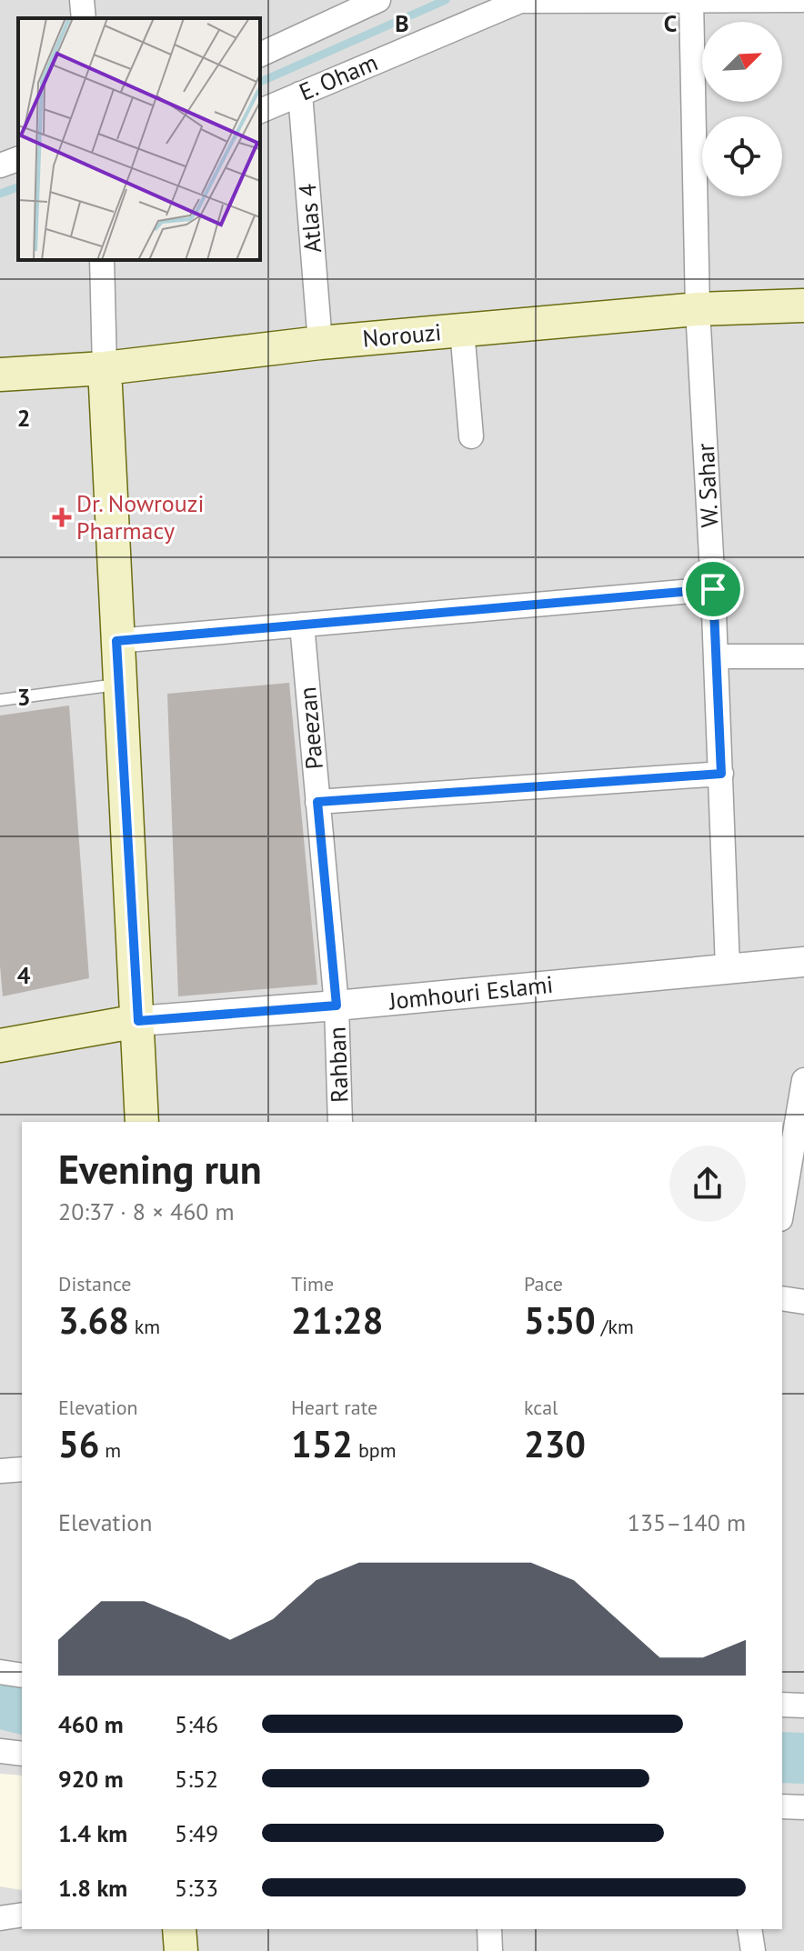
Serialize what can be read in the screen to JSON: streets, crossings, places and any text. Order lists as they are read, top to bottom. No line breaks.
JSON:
{"streets":{"main road":["Norouzi","Jomhouri Eslami"],"street":["E. Oham","Atlas 4","W. Sahar","Paeezan","Rahban"]},"crossings":[["E. Oham","Atlas 4"],["E. Oham","W. Sahar"],["Atlas 4","Norouzi"],["Norouzi","W. Sahar"],["W. Sahar","Jomhouri Eslami"],["Paeezan","Jomhouri Eslami"],["Paeezan","Rahban"],["Jomhouri Eslami","Rahban"]],"places":{"health":["Dr. Nowrouzi Pharmacy"]},"north":"top right","page":{"heading":["Evening run","20:37 · 8 × 460 m"],"stats":[["Distance","3.68 km"],["Time","21:28"],["Pace","5:50 /km"],["Elevation","56 m"],["Heart rate","152 bpm"],["kcal","230"]],"chart":["Elevation","135–140 m"],"list":[{"name":"460 m","note":"5:46"},{"name":"920 m","note":"5:52"},{"name":"1.4 km","note":"5:49"},{"name":"1.8 km","note":"5:33"}]},"grid":{"columns":["B","C"],"rows":["2","3","4"]}}
